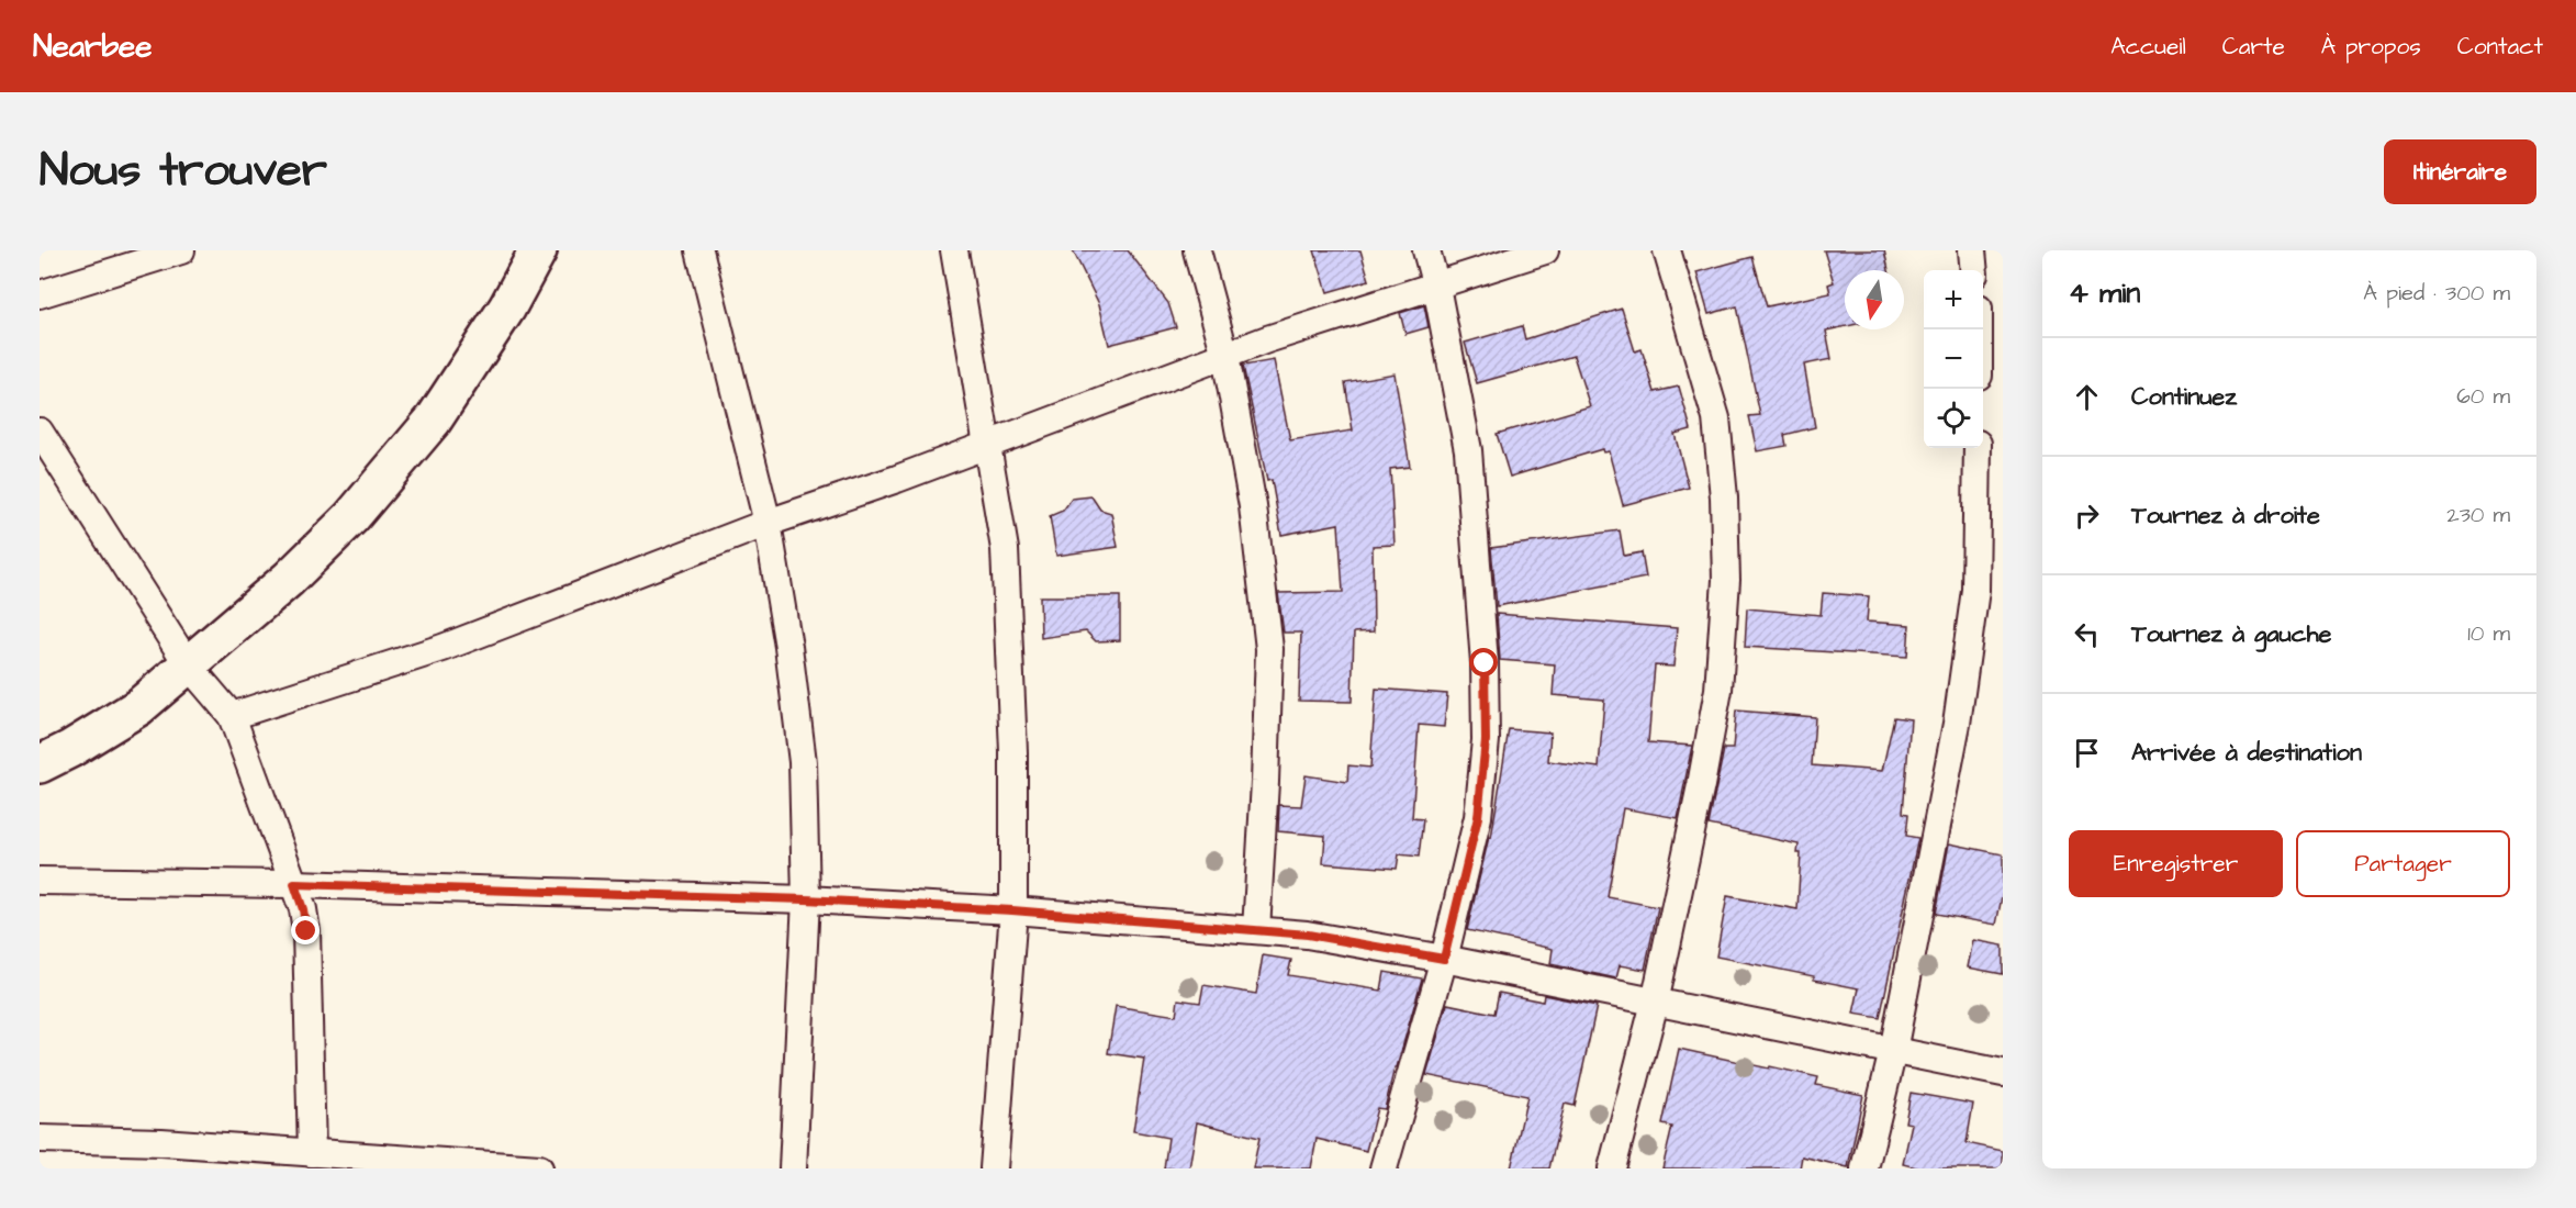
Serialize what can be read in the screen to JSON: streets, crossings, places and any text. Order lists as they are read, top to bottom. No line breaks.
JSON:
{"north":"bottom","page":{"header":"Nearbee","nav":["Accueil","Carte","À propos","Contact"],"title":"Nous trouver","buttons":["Itinéraire",["Enregistrer","Partager"]],"heading":["4 min","À pied · 300 m"],"map_buttons":["+","−"],"list":[["Continuez","60 m"],["Tournez à droite","230 m"],["Tournez à gauche","10 m"],"Arrivée à destination"]}}
